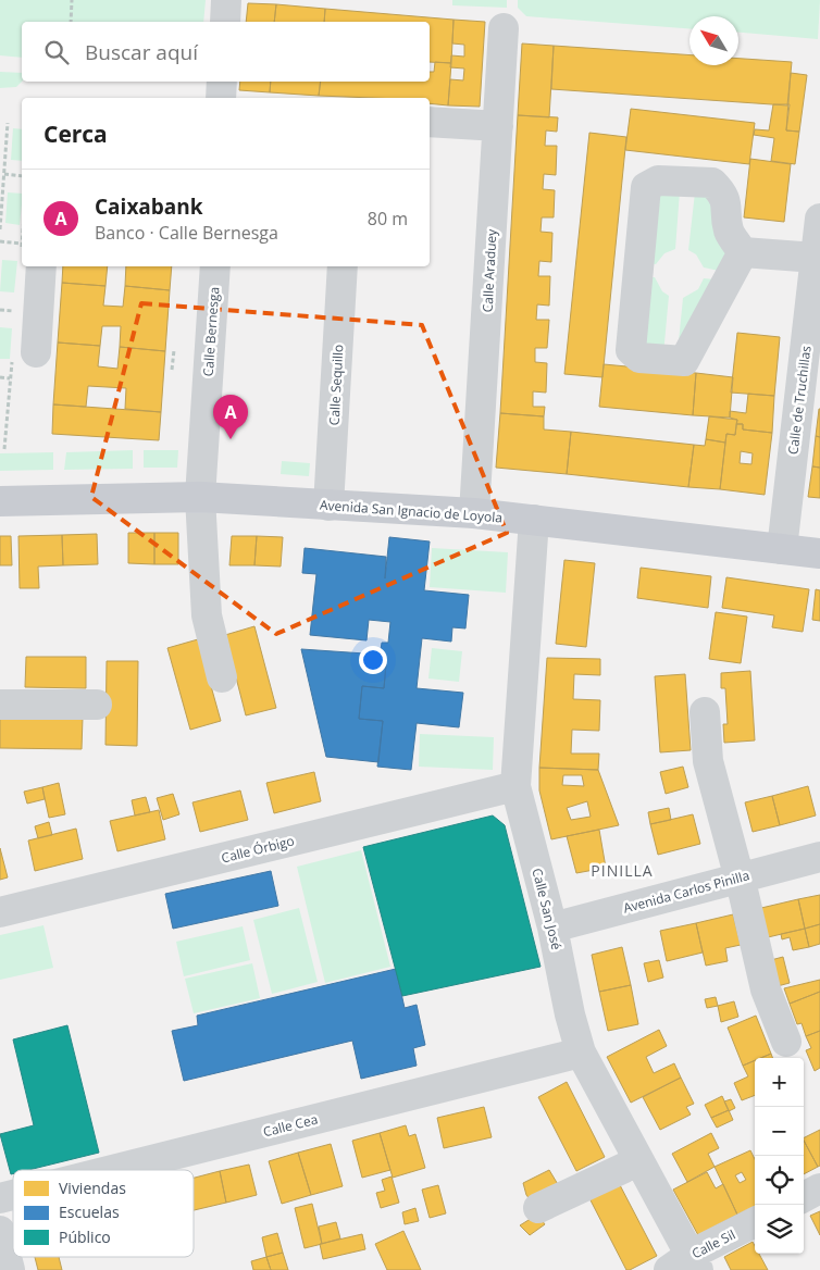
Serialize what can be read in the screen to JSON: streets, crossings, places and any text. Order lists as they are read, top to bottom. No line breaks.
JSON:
{"streets":{"main road":["Avenida San Ignacio de Loyola"],"street":["Calle Araduey","Calle Bernesga","Calle Sequillo","Calle de Truchillas","Calle Órbigo","Avenida Carlos Pinilla","Calle San José","Calle Cea","Calle Sil"]},"crossings":[["Calle Araduey","Avenida San Ignacio de Loyola"],["Calle Bernesga","Avenida San Ignacio de Loyola"],["Calle Sequillo","Avenida San Ignacio de Loyola"],["Calle de Truchillas","Avenida San Ignacio de Loyola"],["Avenida San Ignacio de Loyola","Calle San José"],["Calle Órbigo","Calle San José"],["Avenida Carlos Pinilla","Calle San José"],["Calle San José","Calle Cea"],["Calle San José","Calle Sil"]],"districts":["PINILLA"],"legend":["Viviendas","Escuelas","Público"],"north":"top left","page":{"search":"Buscar aquí","heading":"Cerca","list":[{"mark":"A","name":"Caixabank","note":"Banco · Calle Bernesga","value":"80 m"}],"pins":"A","map_buttons":["+","−"]}}
